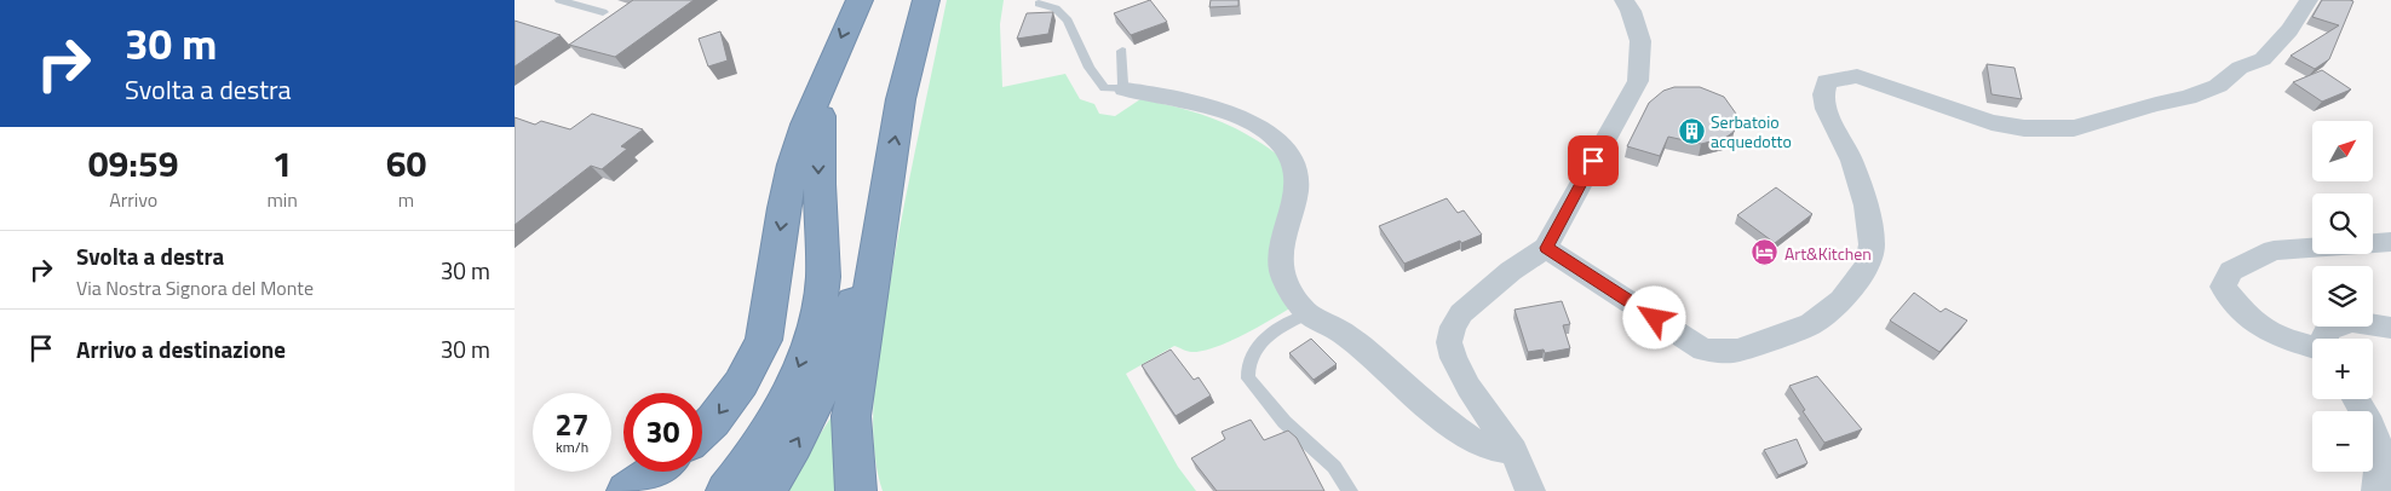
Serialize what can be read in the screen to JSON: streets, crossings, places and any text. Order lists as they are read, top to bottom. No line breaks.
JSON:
{"places":{"building":["Serbatoio acquedotto"],"hotel":["Art&Kitchen"]},"north":"top right","page":{"turn":["30 m","Svolta a destra"],"map_buttons":["+","−"],"eta":["09:59","Arrivo","1","min","60","m"],"list":[{"name":"Svolta a destra","note":"Via Nostra Signora del Monte","value":"30 m"},{"name":"Arrivo a destinazione","value":"30 m"}],"speed":"27 km/h","limit":"30"}}
